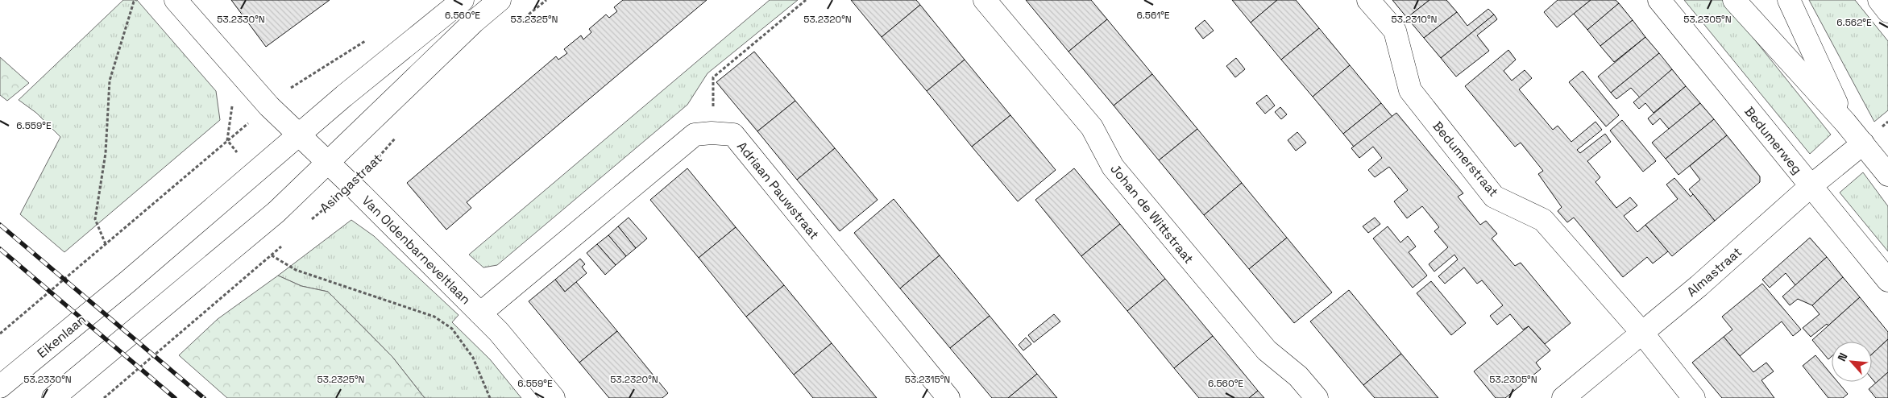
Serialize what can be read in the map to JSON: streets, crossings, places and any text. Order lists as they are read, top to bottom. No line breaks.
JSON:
{"streets":{"street":["Bedumerweg","Bedumerstraat","Adriaan Pauwstraat","Johan de Wittstraat","Van Oldenbarneveltlaan","Almastraat","Eikenlaan"],"path":["Asingastraat"]},"crossings":[["Bedumerweg","Almastraat"],["Bedumerstraat","Almastraat"],["Asingastraat","Van Oldenbarneveltlaan"],["Adriaan Pauwstraat","Van Oldenbarneveltlaan"],["Van Oldenbarneveltlaan","Eikenlaan"]],"north":"top left","coordinates":["6.560°E","6.561°E","53.2330°N","53.2325°N","53.2320°N","53.2310°N","53.2305°N","6.562°E","6.559°E","53.2315°N"]}
